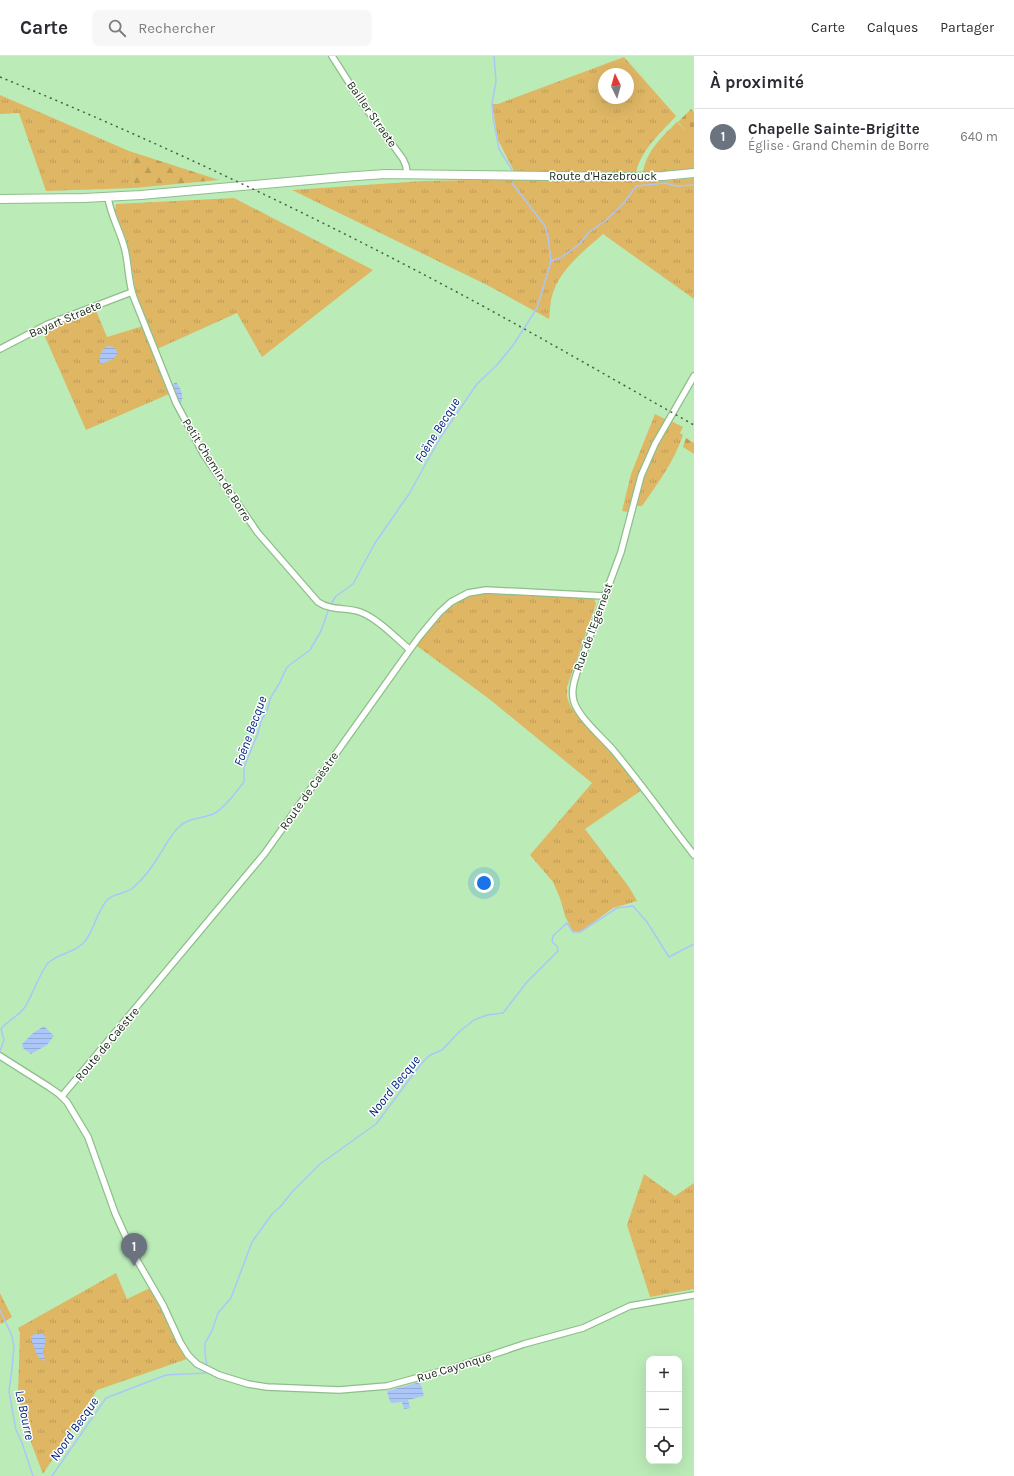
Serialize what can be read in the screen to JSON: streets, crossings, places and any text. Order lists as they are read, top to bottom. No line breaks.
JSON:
{"streets":{"main road":["Route d'Hazebrouck"],"street":["Bailler Straete","Bayart Straete","Petit Chemin de Borre","Rue de l'Egernest","Route de Caëstre","Rue Cayonque"]},"crossings":[["Bailler Straete","Route d'Hazebrouck"],["Route d'Hazebrouck","Petit Chemin de Borre"],["Bayart Straete","Petit Chemin de Borre"],["Petit Chemin de Borre","Route de Caëstre"],["Rue de l'Egernest","Route de Caëstre"],["Route de Caëstre","Rue Cayonque"]],"water":["Foëne Becque","Noord Becque","La Bourre"],"north":"top","page":{"header":"Carte","search":"Rechercher","nav":["Carte","Calques","Partager"],"heading":"À proximité","list":[{"mark":"1","name":"Chapelle Sainte-Brigitte","note":"Église · Grand Chemin de Borre","value":"640 m"}],"pins":"1","map_buttons":["+","−"]}}
